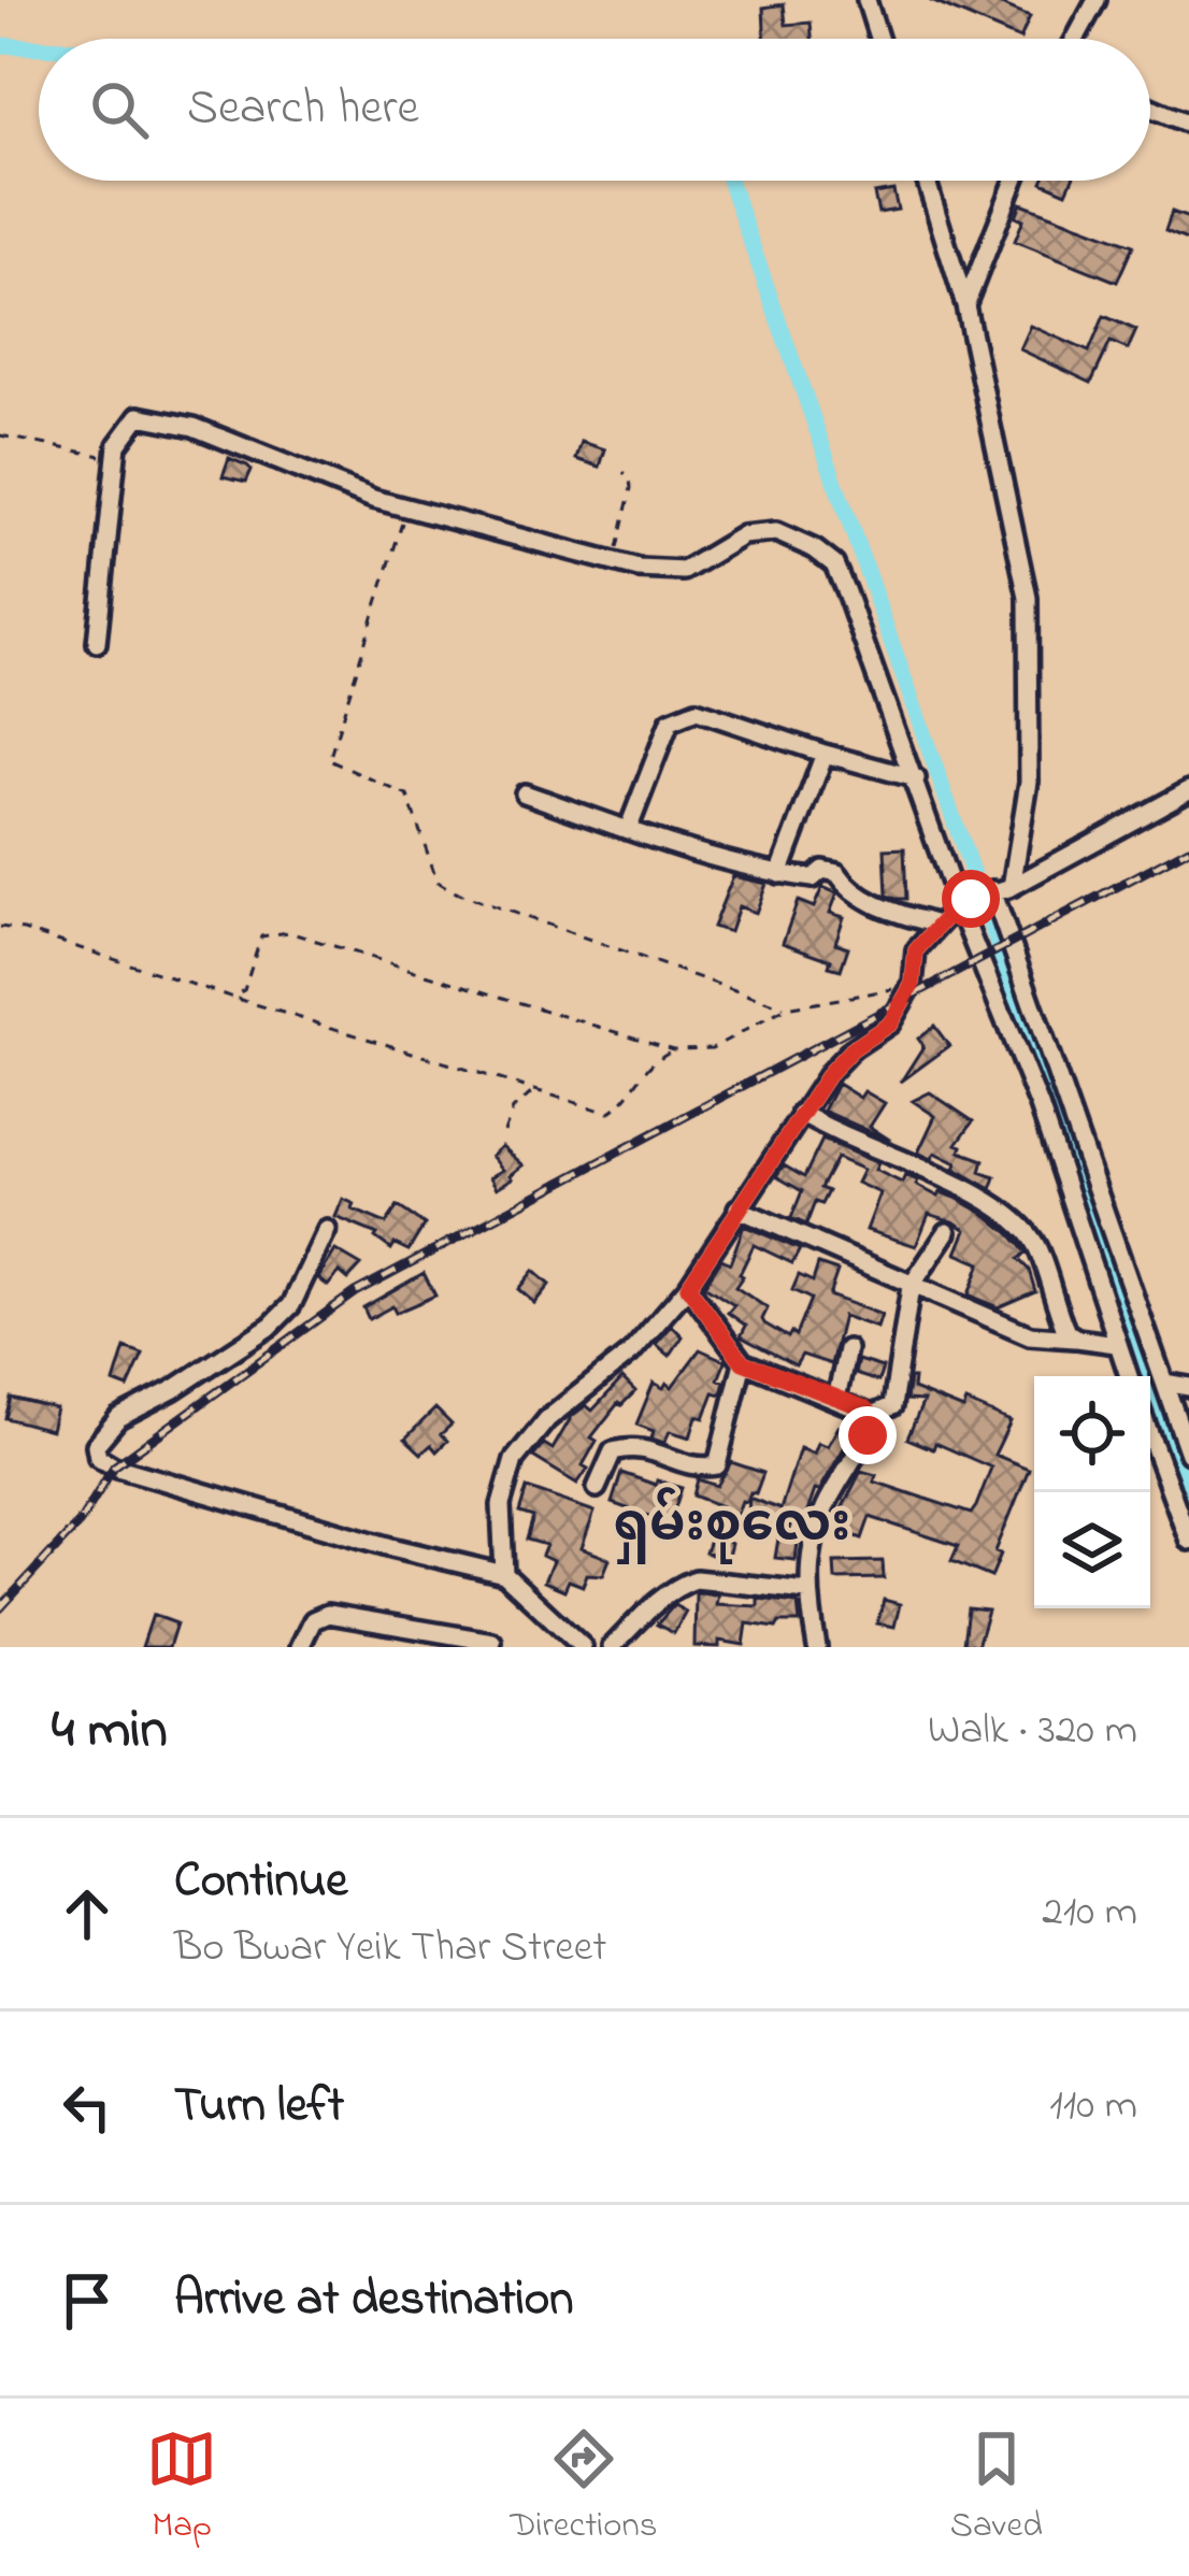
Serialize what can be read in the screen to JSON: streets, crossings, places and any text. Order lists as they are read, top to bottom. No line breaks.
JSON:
{"districts":["ရှမ်းစုလေး"],"page":{"search":"Search here","heading":["4 min","Walk · 320 m"],"list":[["Continue","Bo Bwar Yeik Thar Street","210 m"],["Turn left","110 m"],"Arrive at destination"],"nav":["Map","Directions","Saved"]}}
